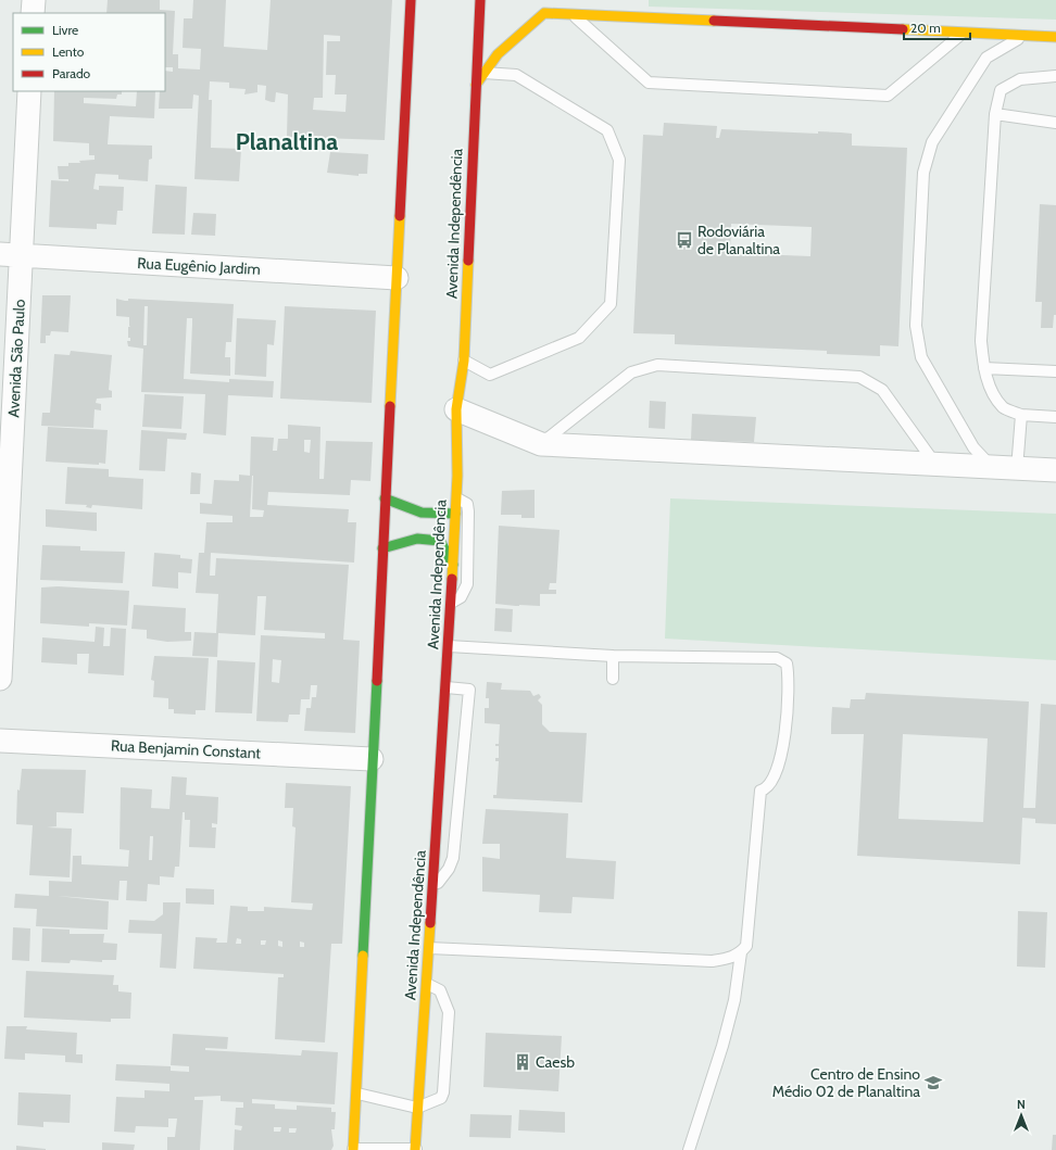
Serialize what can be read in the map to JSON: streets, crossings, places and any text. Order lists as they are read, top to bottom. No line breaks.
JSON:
{"streets":{"main road":["Avenida Independência"],"street":["Rua Eugênio Jardim","Avenida São Paulo","Rua Benjamin Constant"]},"crossings":[["Rua Eugênio Jardim","Avenida São Paulo"]],"districts":["Planaltina"],"places":{"bus stop":["Rodoviária de Planaltina"],"building":["Caesb"],"school or university":["Centro de Ensino Médio 02 de Planaltina"]},"legend":["Livre","Lento","Parado"],"scale_bar":"20 m","north":"top"}
